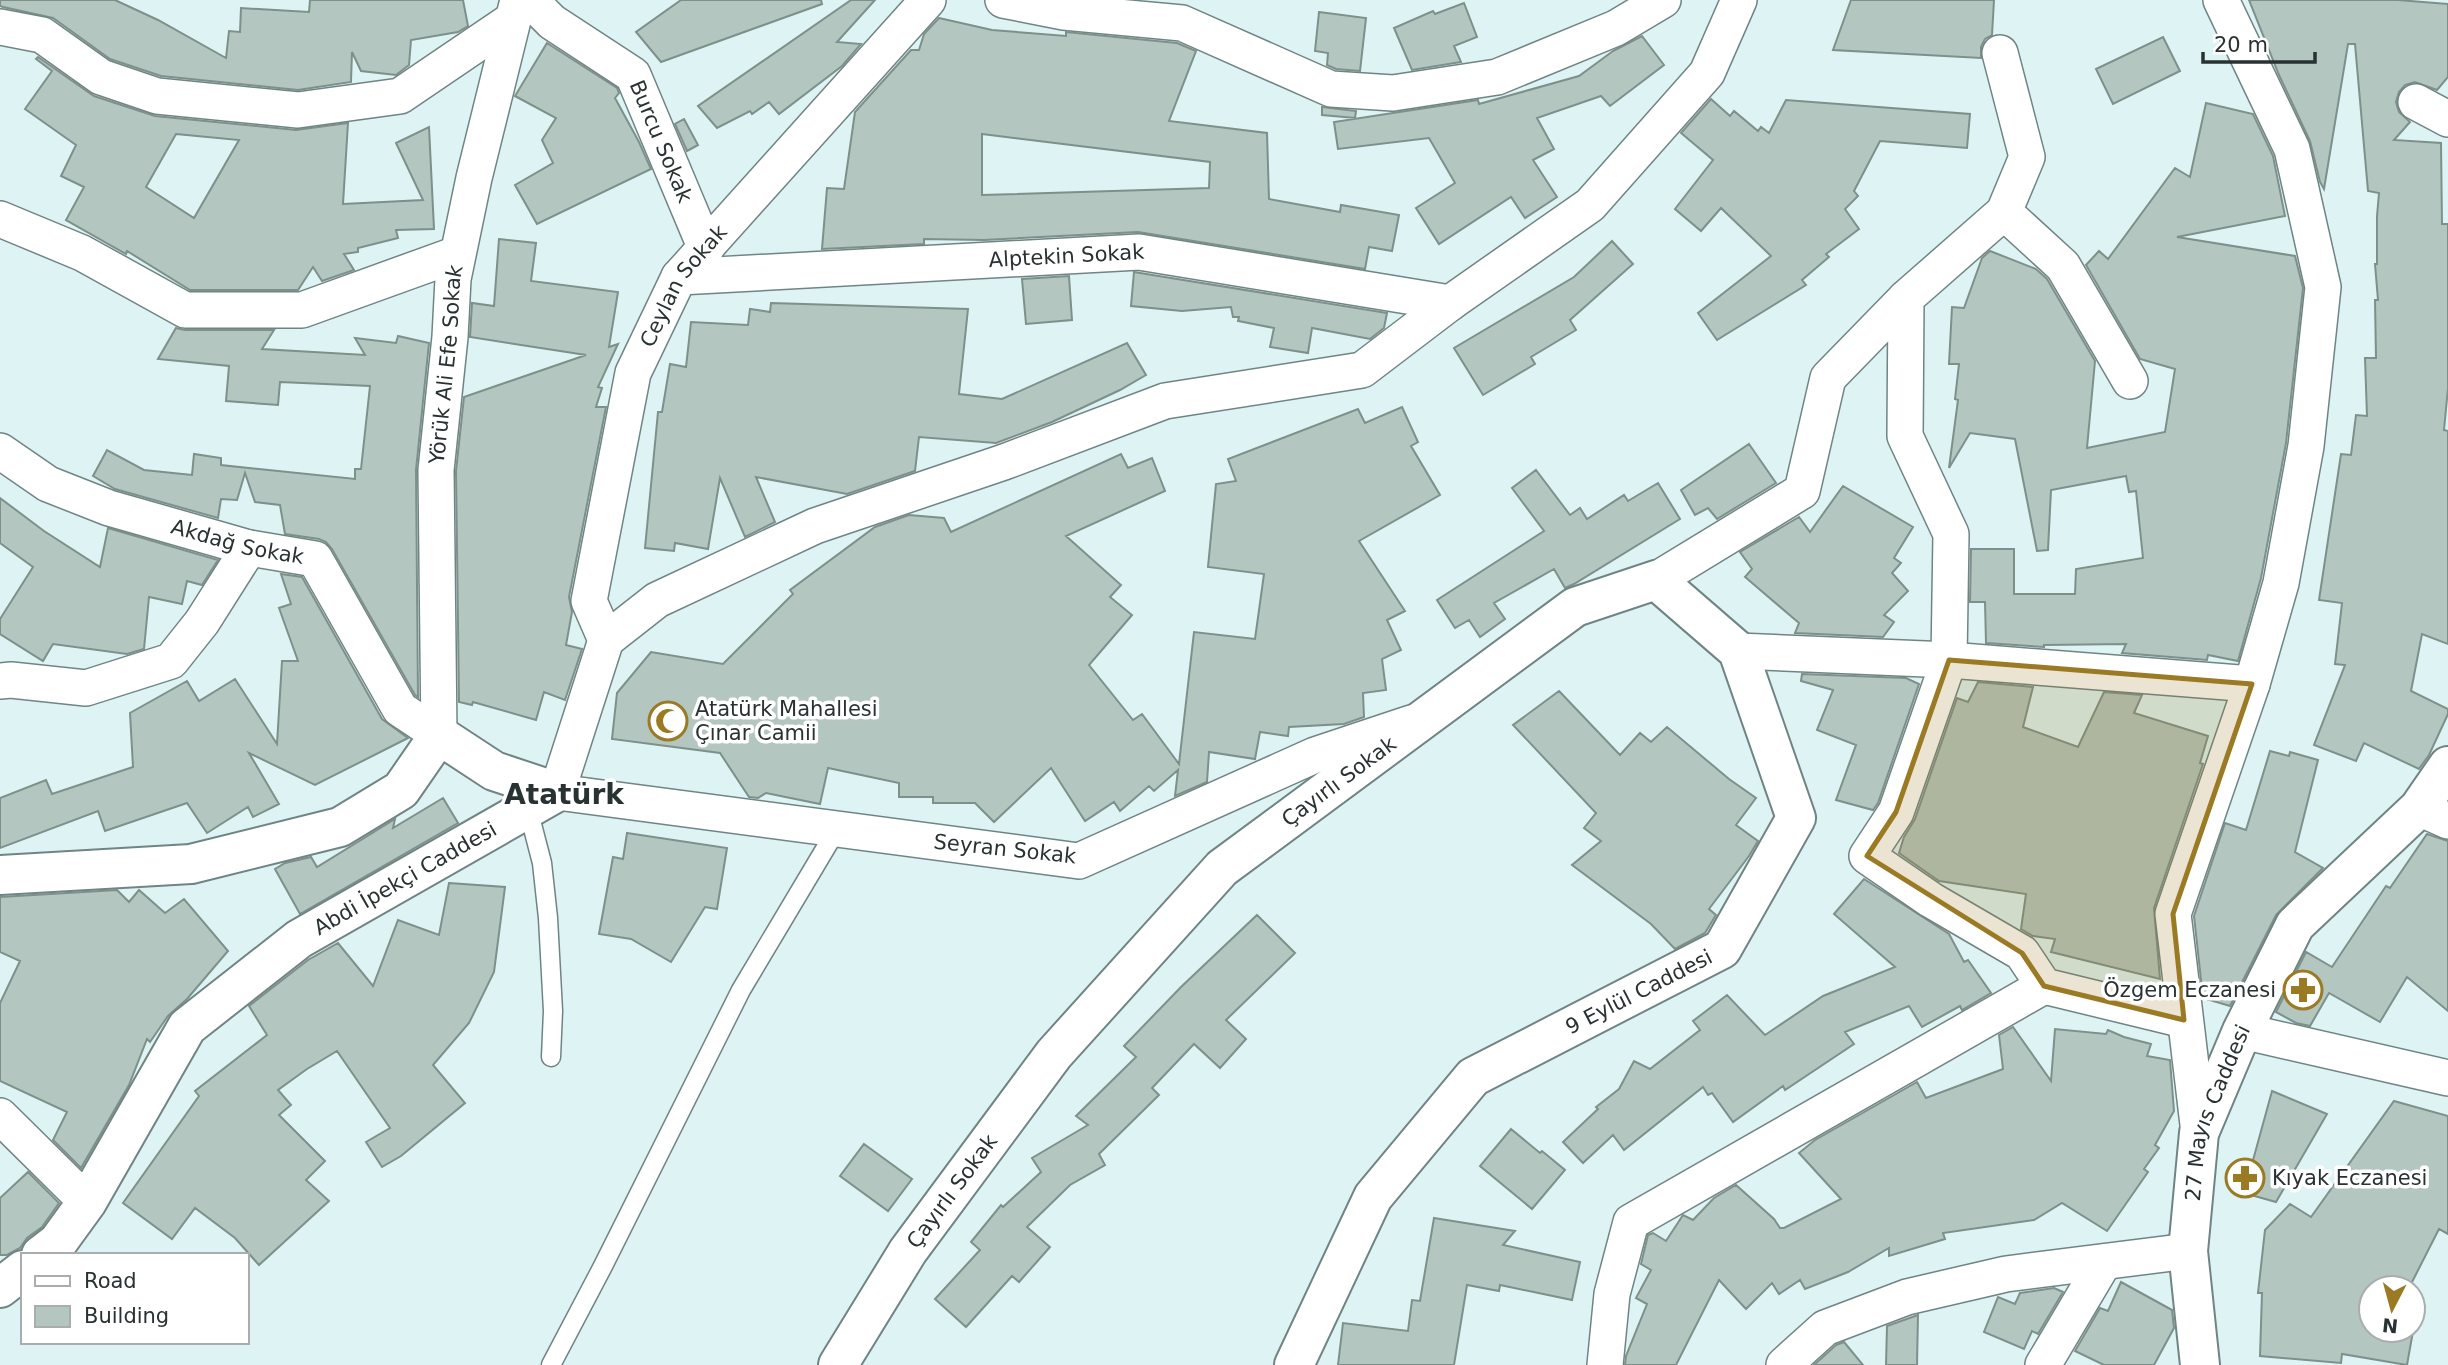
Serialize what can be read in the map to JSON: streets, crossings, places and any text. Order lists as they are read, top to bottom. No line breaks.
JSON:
{"streets":{"street":["Burcu Sokak","Alptekin Sokak","Ceylan Sokak","Yörük Ali Efe Sokak","Akdağ Sokak","Çayırlı Sokak","Seyran Sokak","Abdi İpekçi Caddesi","9 Eylül Caddesi","27 Mayıs Caddesi"]},"crossings":[["Burcu Sokak","Ceylan Sokak"],["Burcu Sokak","Yörük Ali Efe Sokak"],["Alptekin Sokak","Ceylan Sokak"],["Yörük Ali Efe Sokak","Akdağ Sokak"],["Çayırlı Sokak","Seyran Sokak"],["Çayırlı Sokak","9 Eylül Caddesi"],["Seyran Sokak","Abdi İpekçi Caddesi"]],"districts":["Atatürk"],"places":{"mosque":["Atatürk Mahallesi Çınar Camii"],"pharmacy":["Özgem Eczanesi","Kıyak Eczanesi"]},"legend":["Road","Building"],"scale_bar":"20 m","north":"bottom"}
